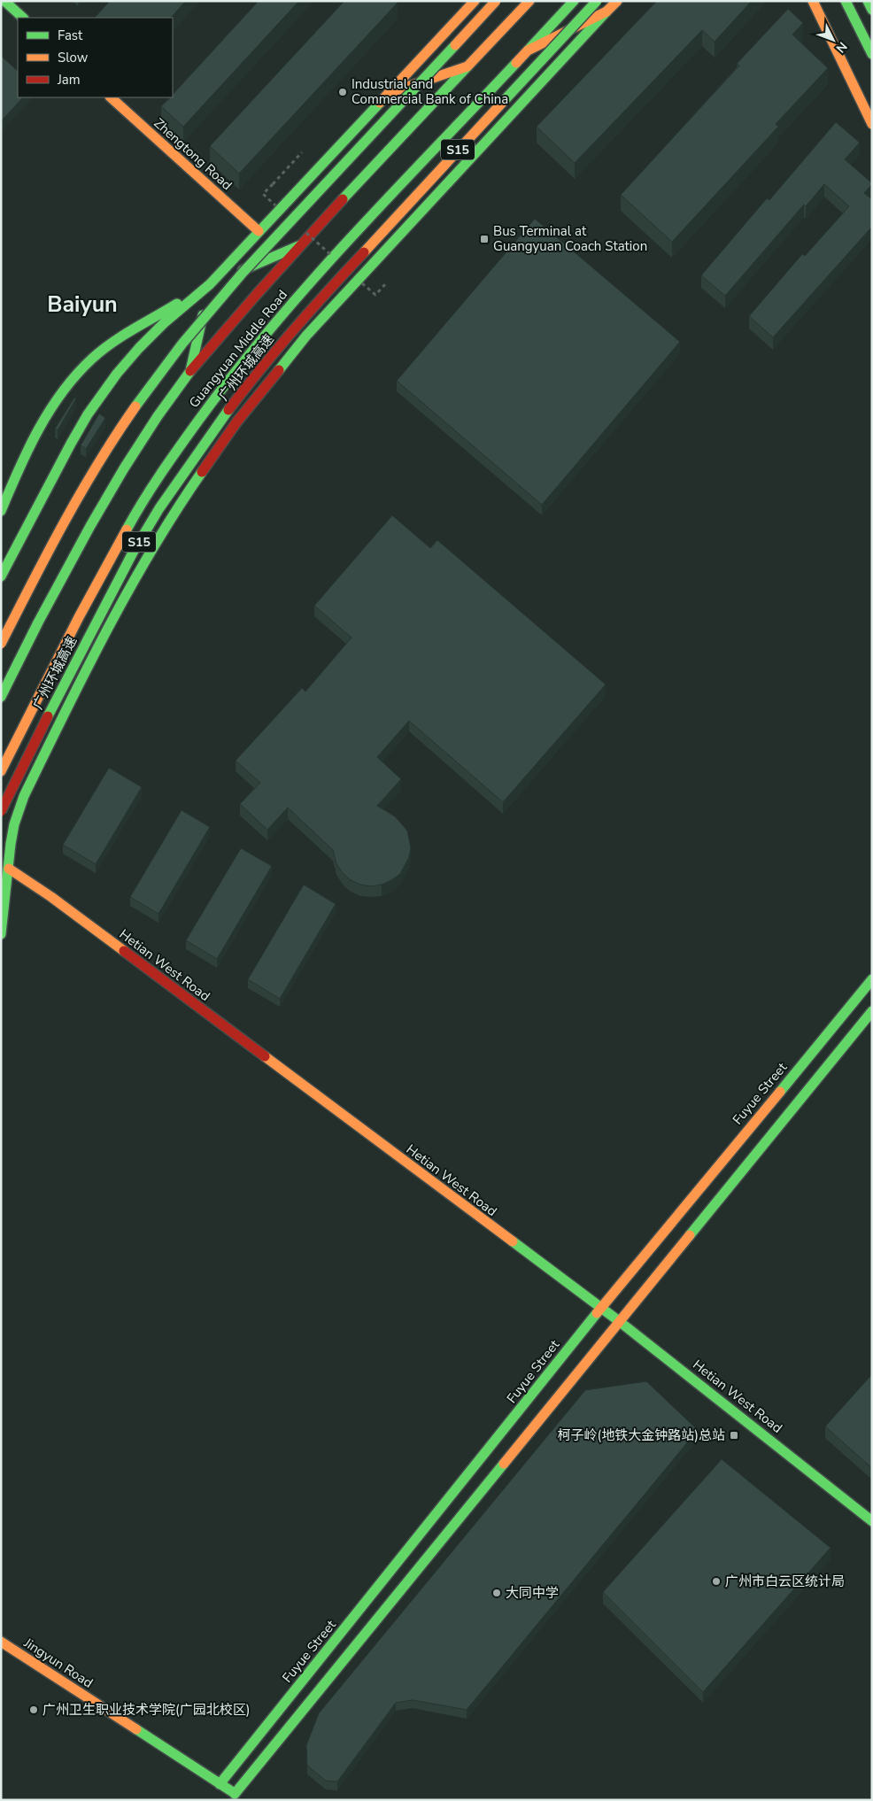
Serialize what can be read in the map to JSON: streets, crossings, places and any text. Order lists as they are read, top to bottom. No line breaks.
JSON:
{"streets":{"main road":["S15","Zhengtong Road","Guangyuan Middle Road","广州环城高速","Hetian West Road","Fuyue Street","Jingyun Road"]},"crossings":[["Hetian West Road","Fuyue Street"],["Fuyue Street","Jingyun Road"]],"districts":["Baiyun"],"places":{"other":["Industrial and Commercial Bank of China","广州市白云区统计局","大同中学","广州卫生职业技术学院(广园北校区)"],"transit":["Bus Terminal at Guangyuan Coach Station","柯子岭(地铁大金钟路站)总站"]},"legend":["Fast","Slow","Jam"],"north":"bottom right"}
